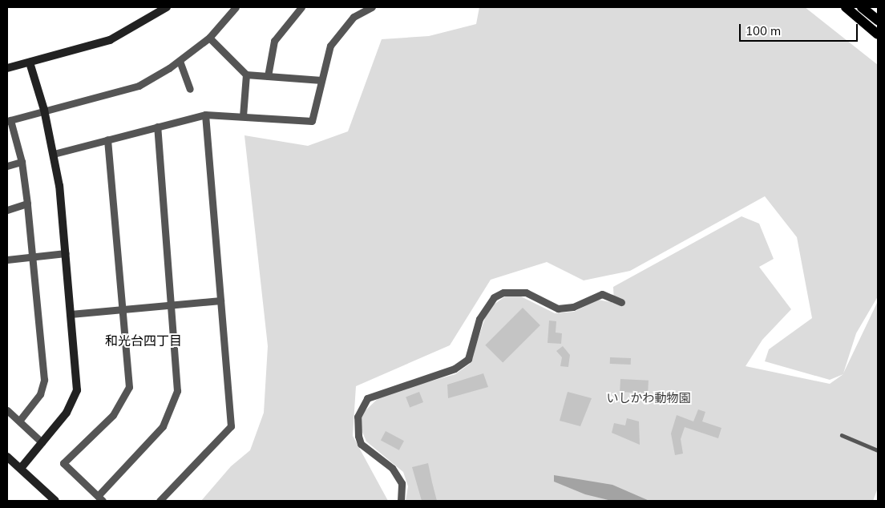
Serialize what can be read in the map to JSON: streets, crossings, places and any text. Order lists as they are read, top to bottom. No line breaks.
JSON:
{"districts":["和光台四丁目"],"parks":["いしかわ動物園"],"scale_bar":"100 m"}
